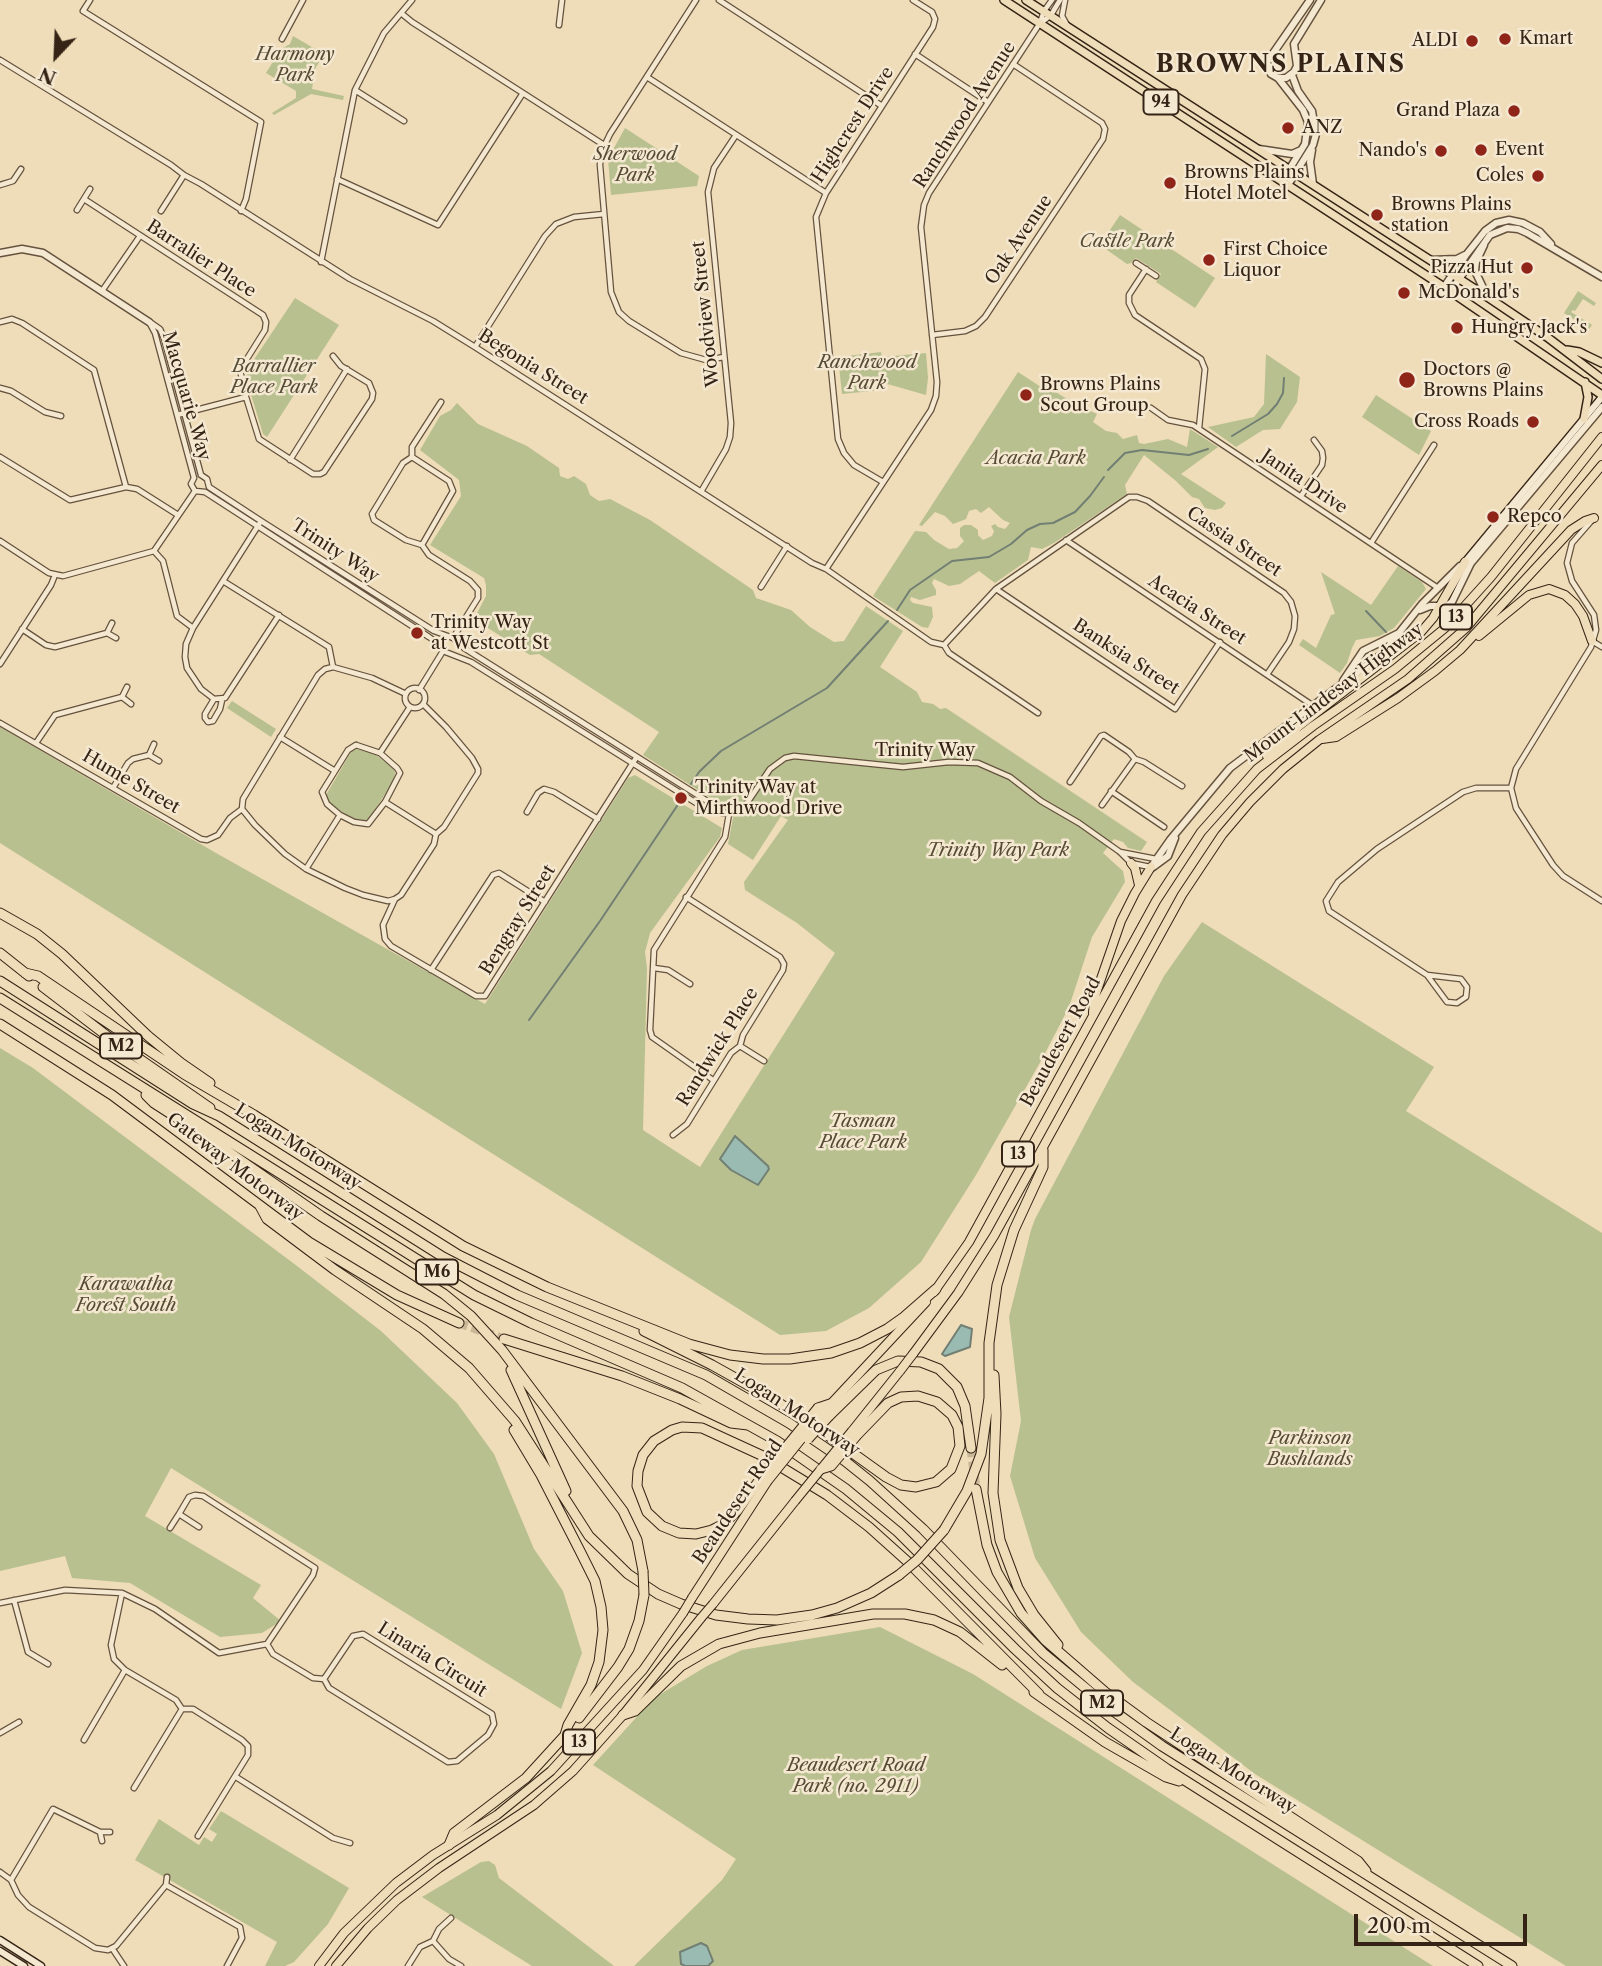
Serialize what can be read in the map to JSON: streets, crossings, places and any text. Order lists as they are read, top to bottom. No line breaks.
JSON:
{"streets":{"highway":["13","Mount Lindesay Highway","Beaudesert Road","M2","Logan Motorway","Gateway Motorway","M6"],"main road":["94"],"street":["Ranchwood Avenue","Highcrest Drive","Oak Avenue","Barralier Place","Woodview Street","Begonia Street","Macquarie Way","Janita Drive","Cassia Street","Trinity Way","Acacia Street","Banksia Street","Hume Street","Bengray Street","Randwick Place","Linaria Circuit"]},"crossings":[["94","Ranchwood Avenue"],["94","Mount Lindesay Highway"],["Ranchwood Avenue","Highcrest Drive"],["Ranchwood Avenue","Oak Avenue"],["Ranchwood Avenue","Begonia Street"],["Woodview Street","Begonia Street"],["Macquarie Way","Trinity Way"],["Janita Drive","Mount Lindesay Highway"],["Cassia Street","Acacia Street"],["Trinity Way","Mount Lindesay Highway"],["Trinity Way","Bengray Street"],["Acacia Street","Banksia Street"],["Acacia Street","Mount Lindesay Highway"],["Mount Lindesay Highway","Beaudesert Road"],["M2","Logan Motorway"],["Logan Motorway","Gateway Motorway"]],"districts":["BROWNS PLAINS"],"parks":["Harmony Park","Sherwood Park","Castle Park","Ranchwood Park","Barrallier Place Park","Acacia Park","Trinity Way Park","Tasman Place Park","Karawatha Forest South","Parkinson Bushlands","Beaudesert Road Park (no. 2911)"],"places":["Kmart","ALDI","Grand Plaza","ANZ","Event","Nando's","Coles","Browns Plains Hotel Motel","Browns Plains station","First Choice Liquor","Pizza Hut","McDonald's","Hungry Jack's","Doctors @ Browns Plains","Browns Plains Scout Group","Cross Roads","Repco","Trinity Way at Westcott St","Trinity Way at Mirthwood Drive"],"scale_bar":"200 m","north":"bottom left"}
